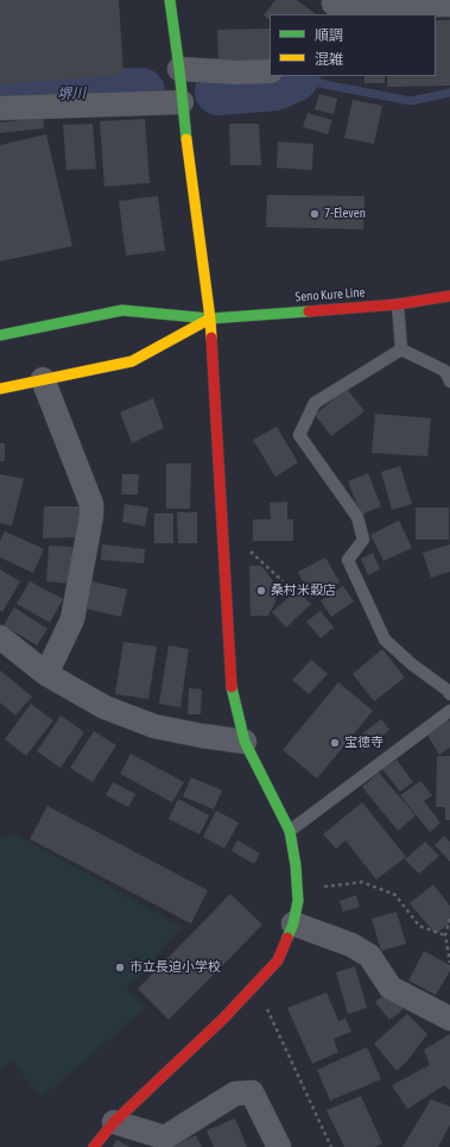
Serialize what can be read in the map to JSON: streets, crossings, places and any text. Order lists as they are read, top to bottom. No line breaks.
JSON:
{"streets":{"street":["Seno Kure Line"]},"water":["堺川"],"places":["7-Eleven","桑村米穀店","宝徳寺","市立長迫小学校"],"legend":["順調","混雑"]}
